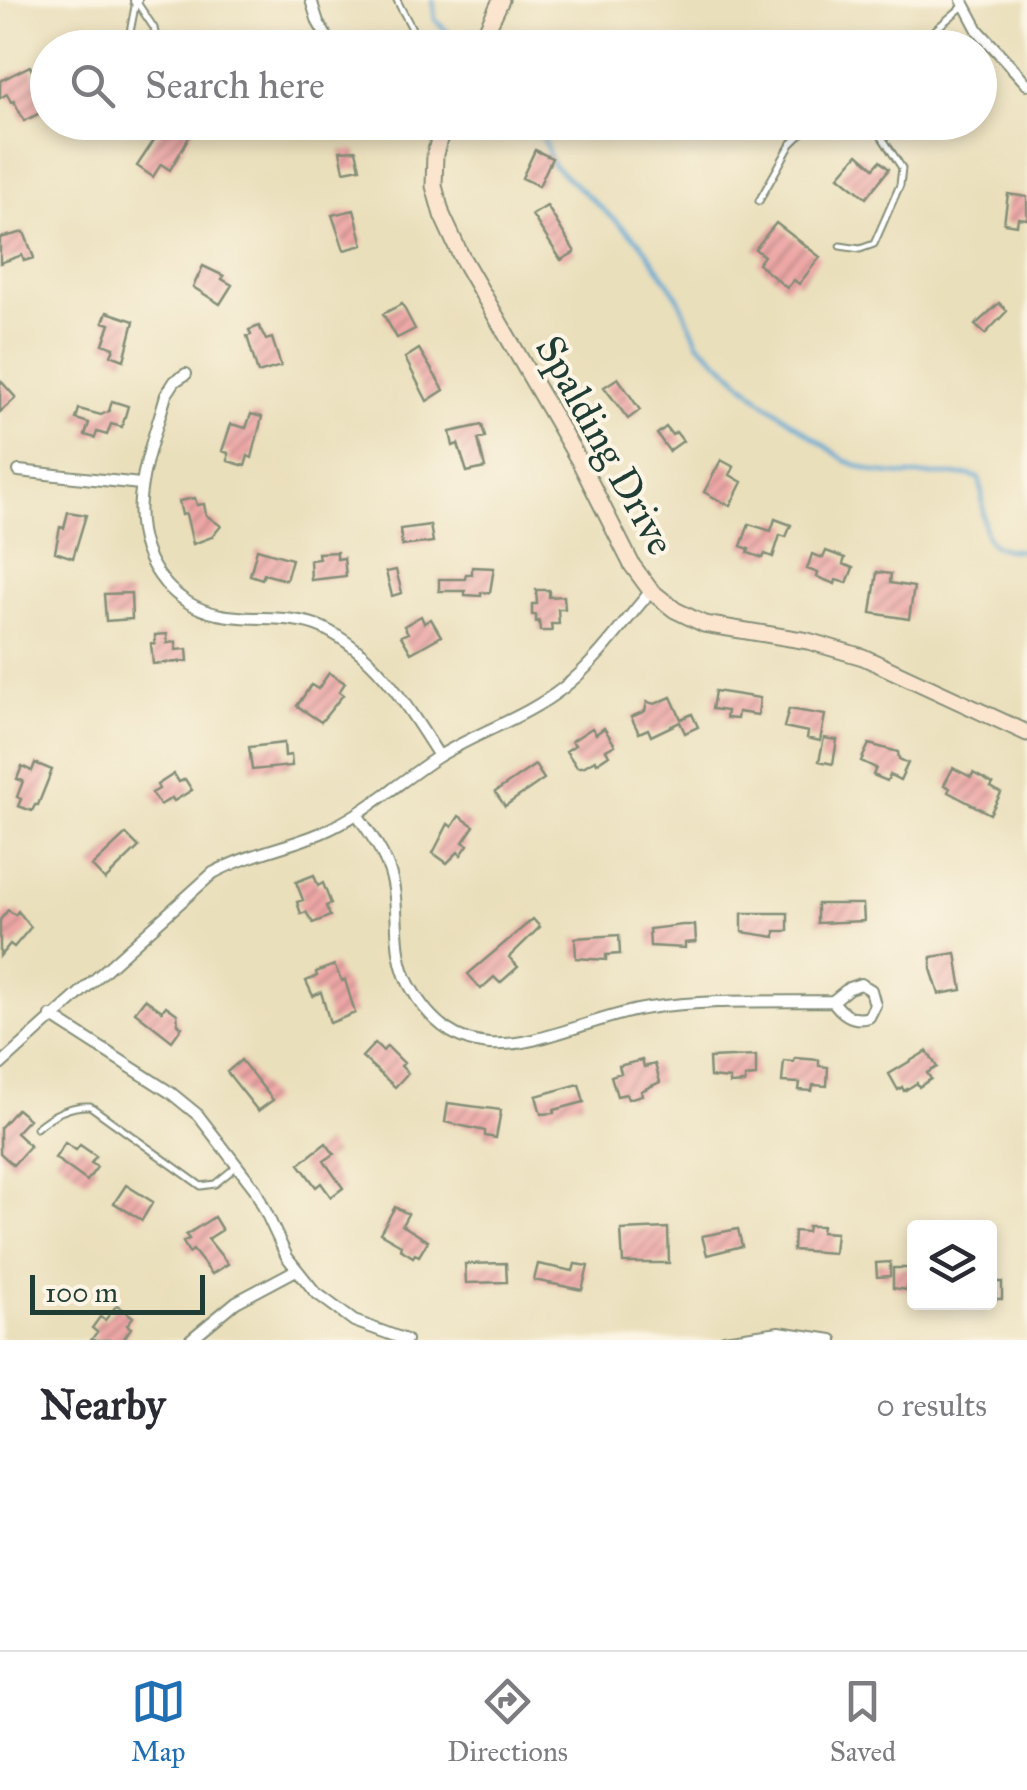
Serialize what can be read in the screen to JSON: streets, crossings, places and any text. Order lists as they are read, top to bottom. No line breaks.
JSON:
{"streets":{"street":["Spalding Drive"]},"scale_bar":"100 m","page":{"search":"Search here","scale":"100 m","heading":["Nearby","0 results"],"nav":["Map","Directions","Saved"]}}
